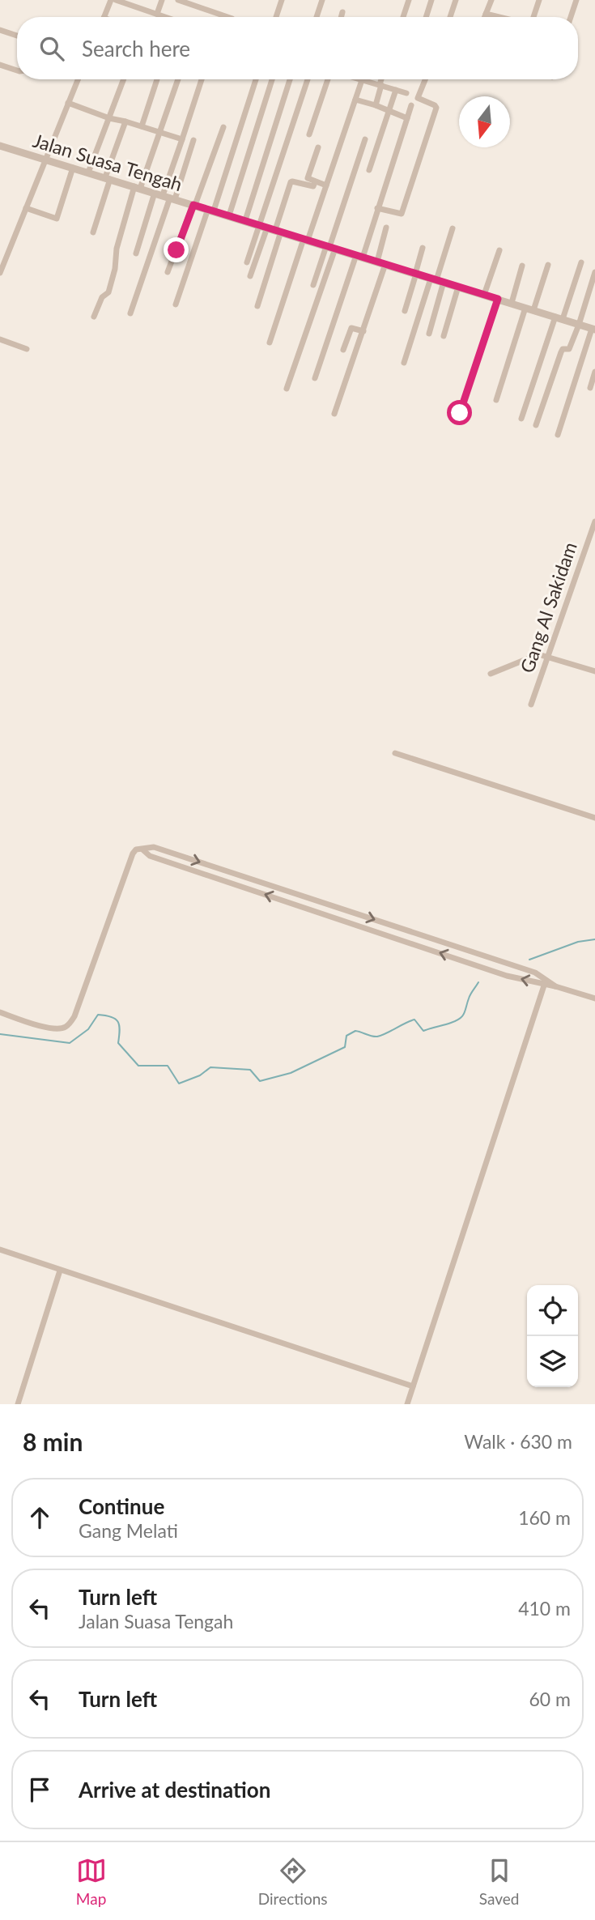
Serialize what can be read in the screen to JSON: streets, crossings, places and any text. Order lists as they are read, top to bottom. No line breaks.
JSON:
{"streets":{"street":["Jalan Suasa Tengah","Gang Al Sakidam"]},"north":"bottom","page":{"search":"Search here","heading":["8 min","Walk · 630 m"],"list":[["Continue","Gang Melati","160 m"],["Turn left","Jalan Suasa Tengah","410 m"],["Turn left","60 m"],"Arrive at destination"],"nav":["Map","Directions","Saved"]}}
